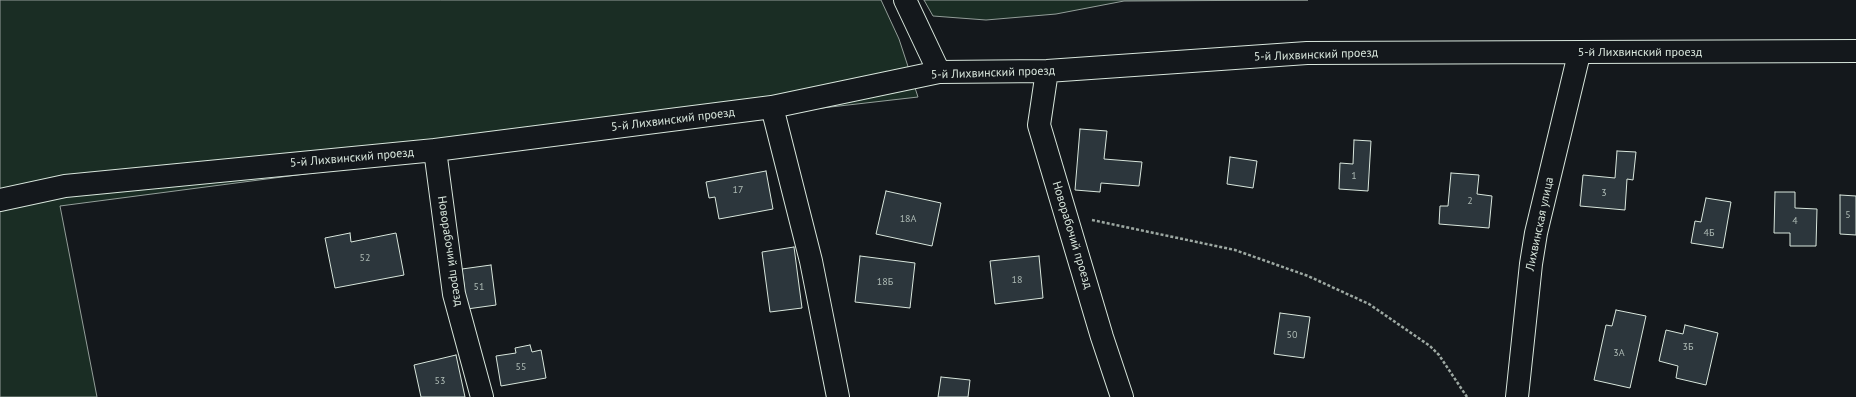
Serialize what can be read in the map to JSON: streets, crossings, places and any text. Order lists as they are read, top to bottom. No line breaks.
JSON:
{"streets":{"street":["5-й Лихвинский проезд","Лихвинская улица","Новорабочий проезд"]},"crossings":[["5-й Лихвинский проезд","Лихвинская улица"],["5-й Лихвинский проезд","Новорабочий проезд"]],"house_numbers":["1","17","3","2","5","18А","4","4Б","52","18","18Б","51","50","3Б","3А","55","53"]}
